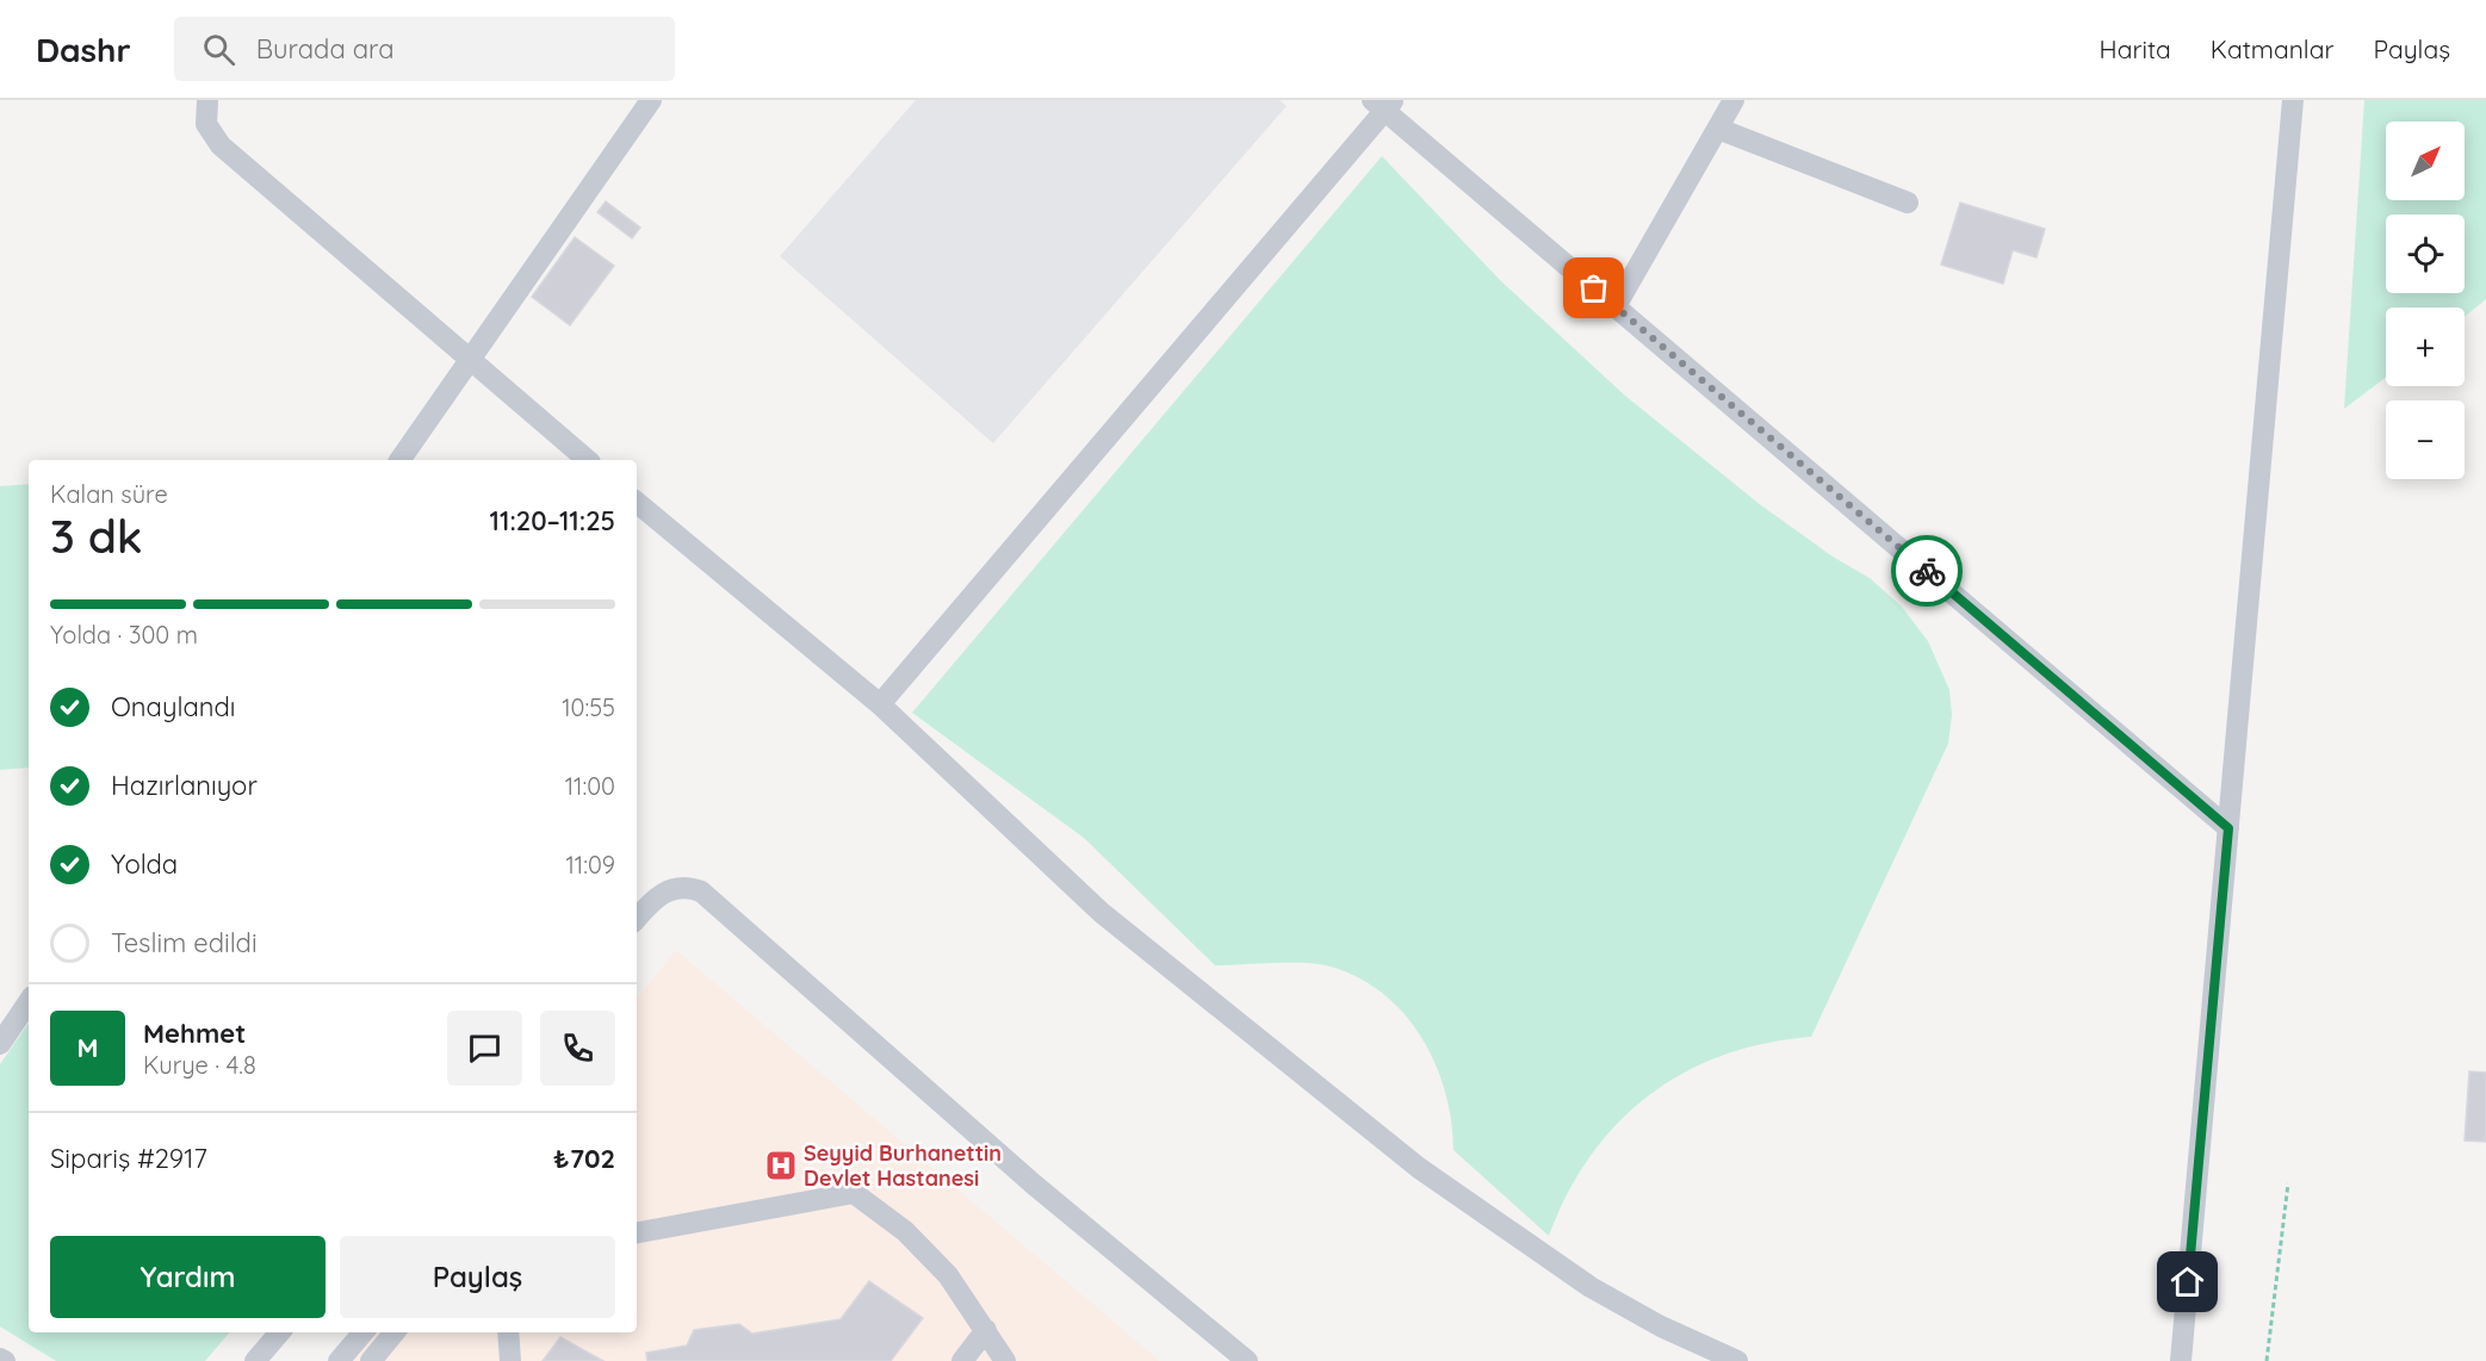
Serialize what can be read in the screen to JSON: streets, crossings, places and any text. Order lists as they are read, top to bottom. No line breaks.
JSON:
{"places":{"hospital":["Seyyid Burhanettin Devlet Hastanesi"]},"north":"top right","page":{"header":"Dashr","search":"Burada ara","nav":["Harita","Katmanlar","Paylaş"],"map_buttons":["+","−"],"heading":["3 dk","Kalan süre","11:20–11:25"],"panel":["Mehmet","Kurye · 4.8","Sipariş #2917","₺702"],"bar":"Yolda · 300 m","list":[["Onaylandı","10:55"],["Hazırlanıyor","11:00"],["Yolda","11:09"],"Teslim edildi"],"round":"M","buttons":["Yardım","Paylaş"]}}
